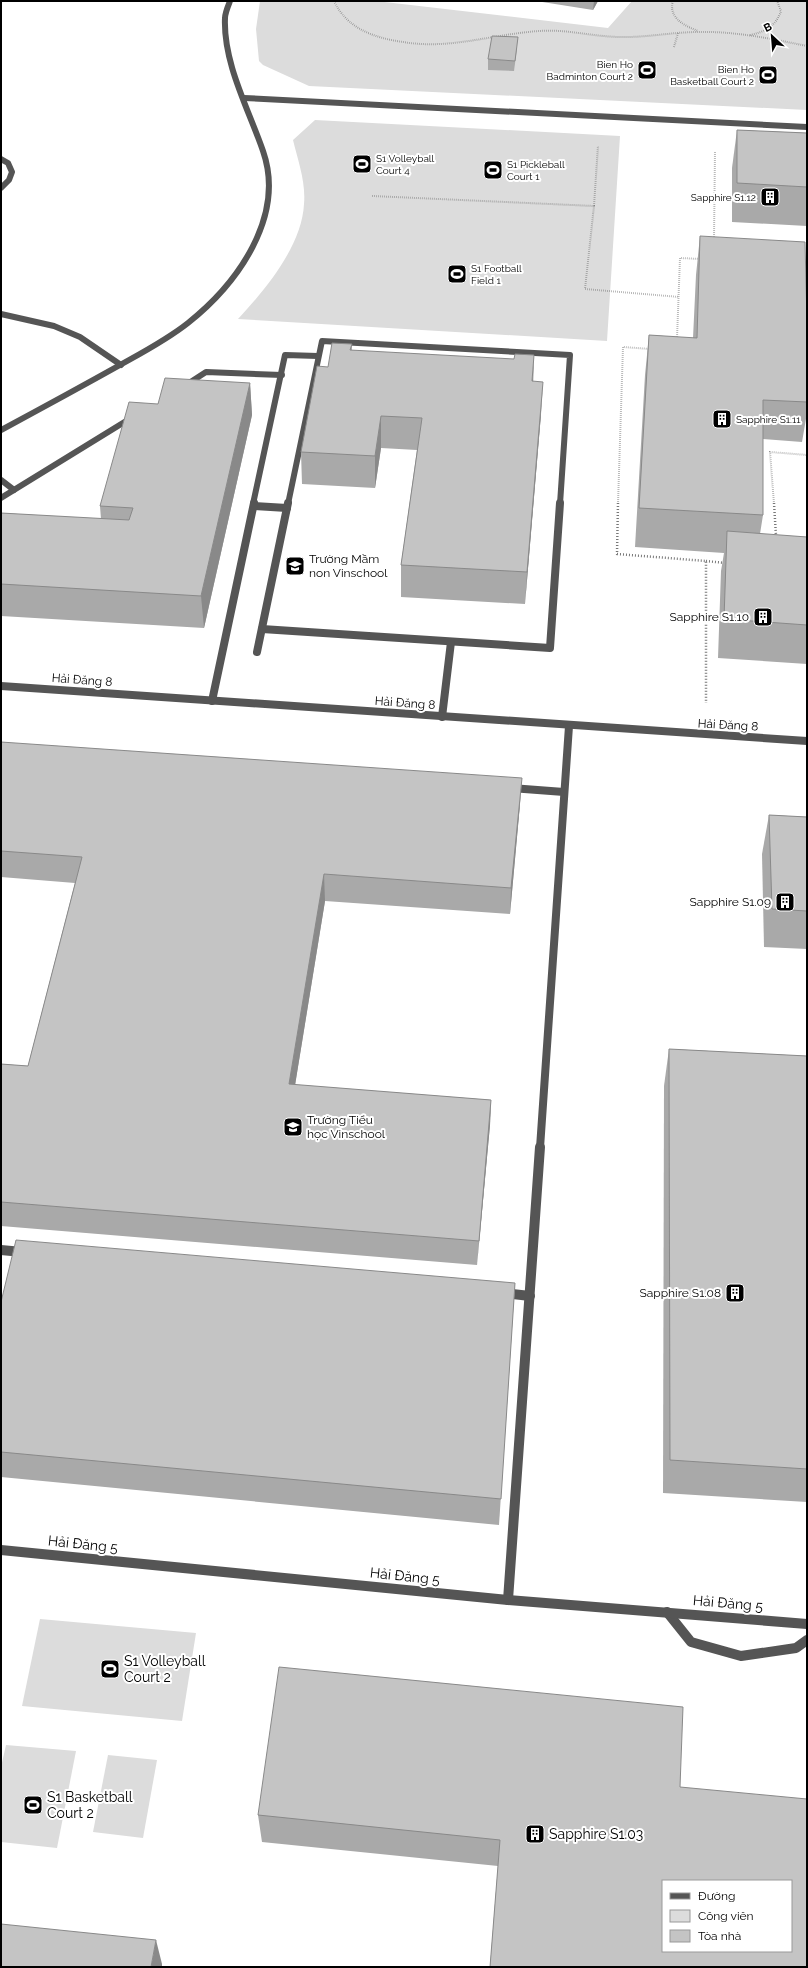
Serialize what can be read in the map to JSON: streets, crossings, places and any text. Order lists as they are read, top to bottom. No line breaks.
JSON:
{"streets":{"street":["Hải Đăng 8","Hải Đăng 5"]},"places":{"sports":["Bien Ho Badminton Court 2","Bien Ho Basketball Court 2","S1 Volleyball Court 4","S1 Pickleball Court 1","S1 Football Field 1","S1 Volleyball Court 2","S1 Basketball Court 2"],"building":["Sapphire S1.12","Sapphire S1.11","Sapphire S1.10","Sapphire S1.09","Sapphire S1.08","Sapphire S1.03"],"school or university":["Trường Mầm non Vinschool","Trường Tiểu học Vinschool"]},"legend":["Đường","Công viên","Tòa nhà"],"north":"top left"}
